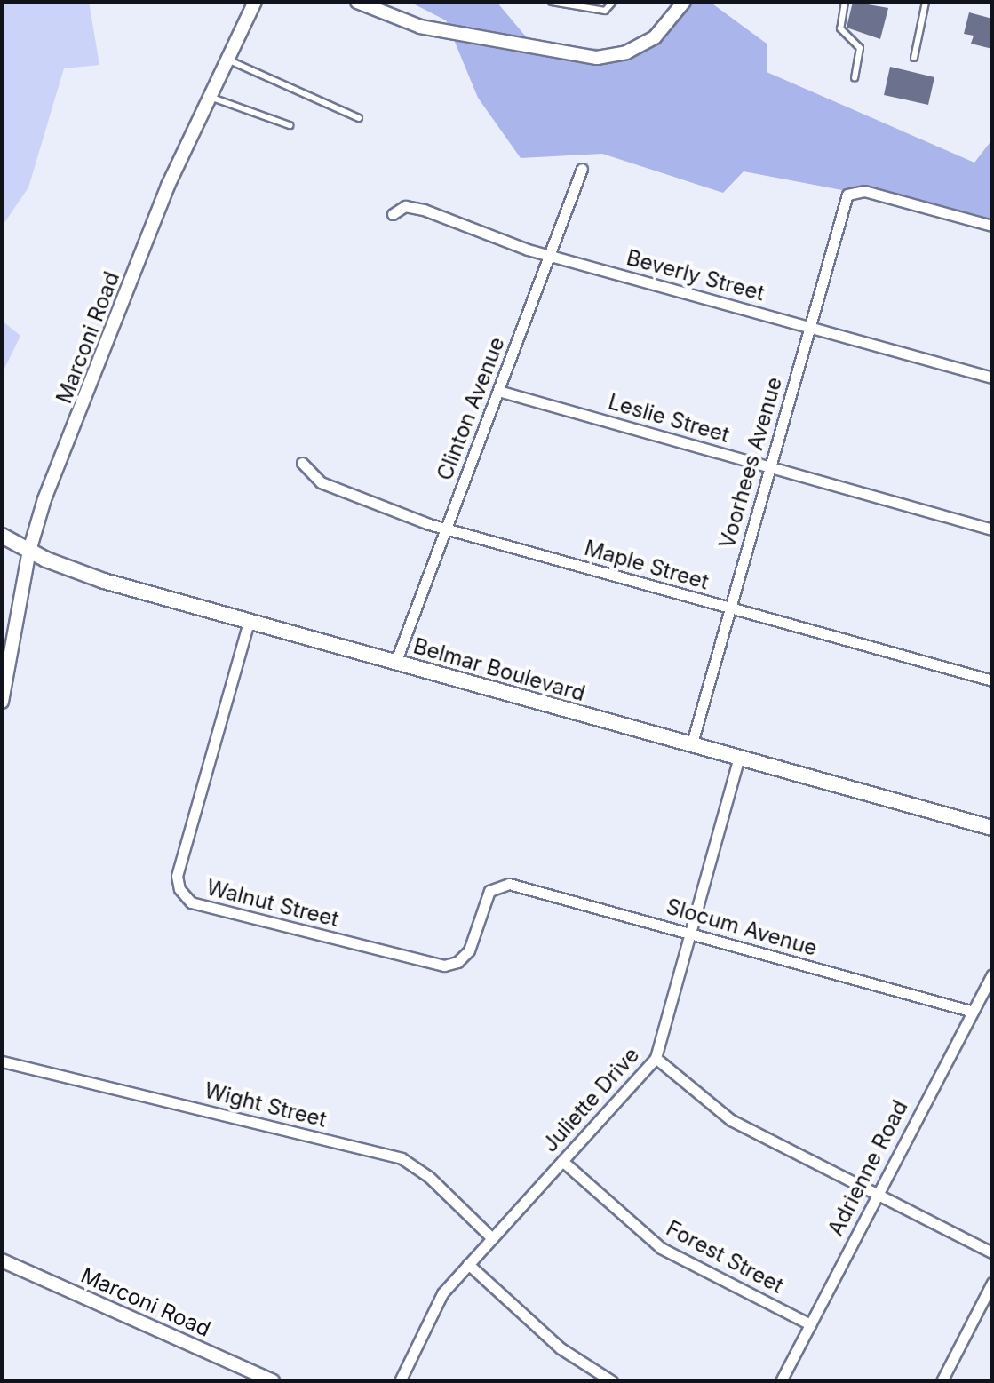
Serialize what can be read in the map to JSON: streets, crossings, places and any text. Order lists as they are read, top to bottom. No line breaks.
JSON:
{"streets":{"main road":["Belmar Boulevard"],"street":["Beverly Street","Marconi Road","Clinton Avenue","Leslie Street","Voorhees Avenue","Maple Street","Walnut Street","Slocum Avenue","Juliette Drive","Wight Street","Adrienne Road","Forest Street"]},"crossings":[["Beverly Street","Clinton Avenue"],["Beverly Street","Voorhees Avenue"],["Marconi Road","Belmar Boulevard"],["Clinton Avenue","Leslie Street"],["Clinton Avenue","Maple Street"],["Clinton Avenue","Belmar Boulevard"],["Leslie Street","Voorhees Avenue"],["Voorhees Avenue","Maple Street"],["Voorhees Avenue","Belmar Boulevard"],["Belmar Boulevard","Walnut Street"],["Belmar Boulevard","Juliette Drive"],["Walnut Street","Slocum Avenue"],["Slocum Avenue","Juliette Drive"],["Slocum Avenue","Adrienne Road"],["Juliette Drive","Wight Street"],["Juliette Drive","Forest Street"],["Adrienne Road","Forest Street"]]}
